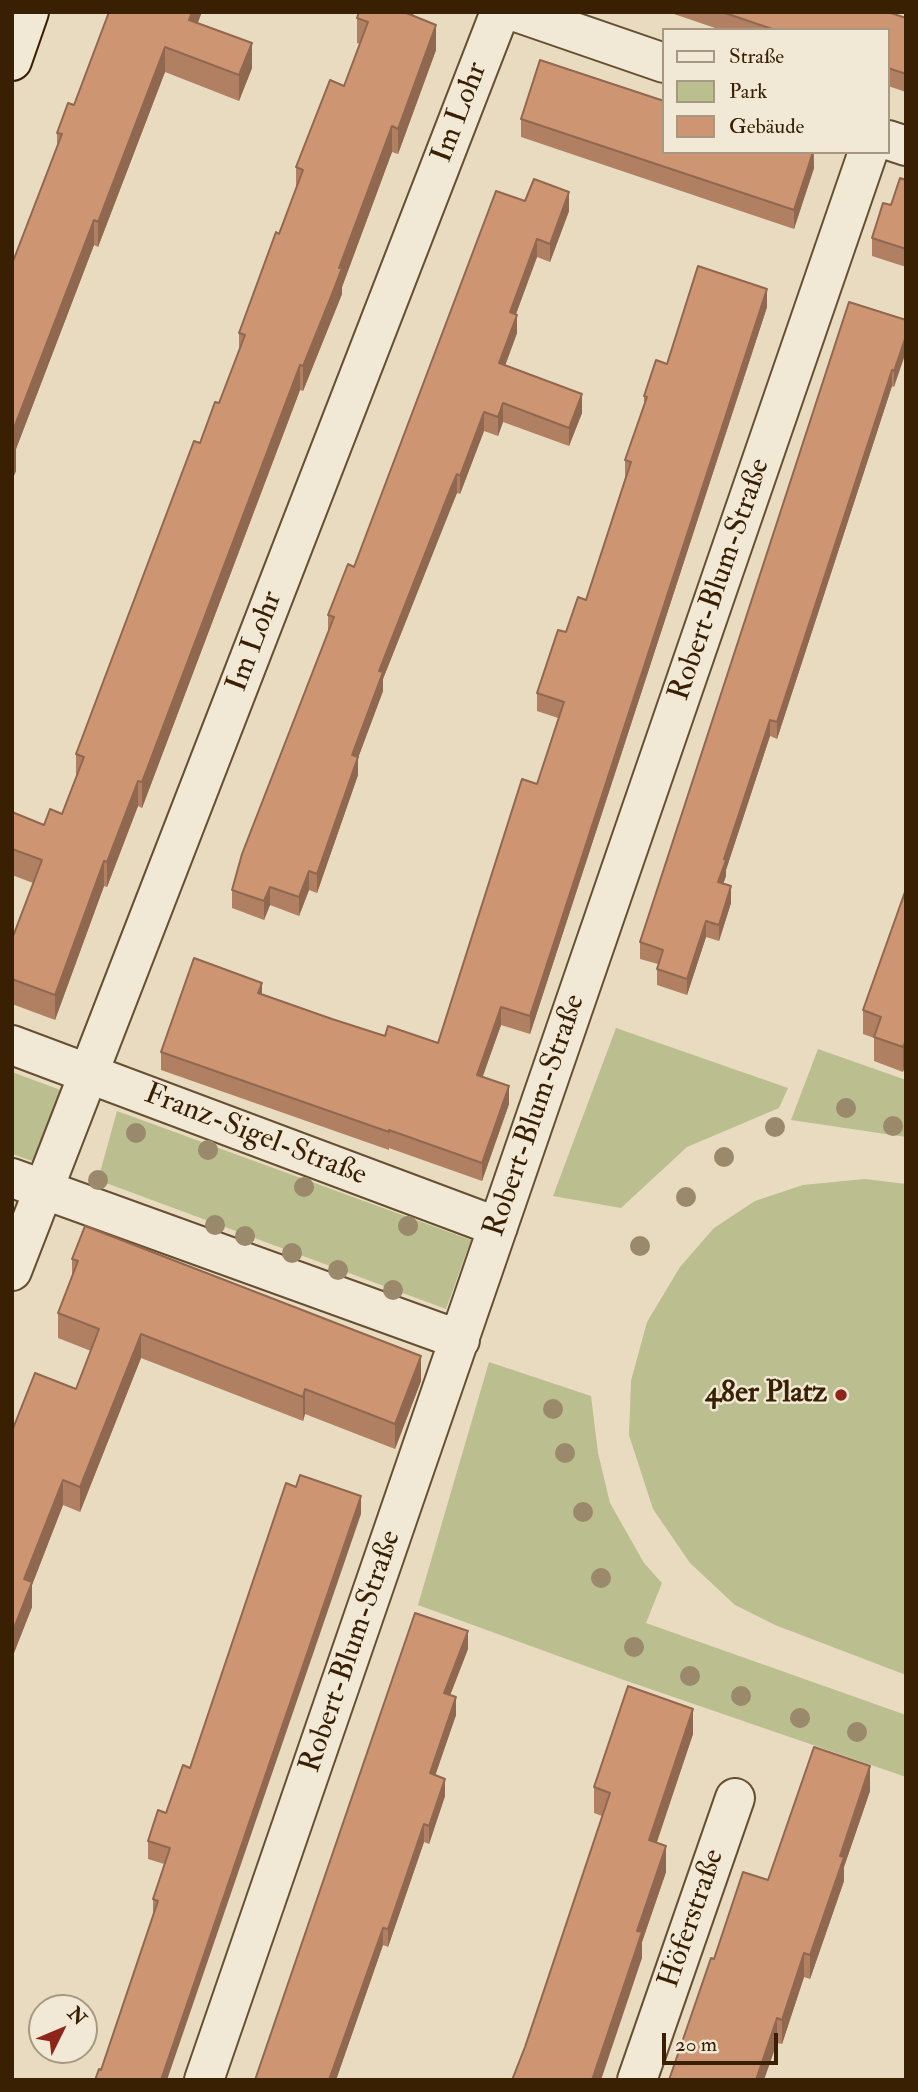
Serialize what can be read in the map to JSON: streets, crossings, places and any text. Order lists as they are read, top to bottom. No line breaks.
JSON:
{"streets":{"street":["Im Lohr","Robert-Blum-Straße","Franz-Sigel-Straße","Höferstraße"]},"crossings":[["Im Lohr","Franz-Sigel-Straße"],["Robert-Blum-Straße","Franz-Sigel-Straße"]],"places":["48er Platz"],"legend":["Straße","Park","Gebäude"],"scale_bar":"20 m","north":"top right"}
